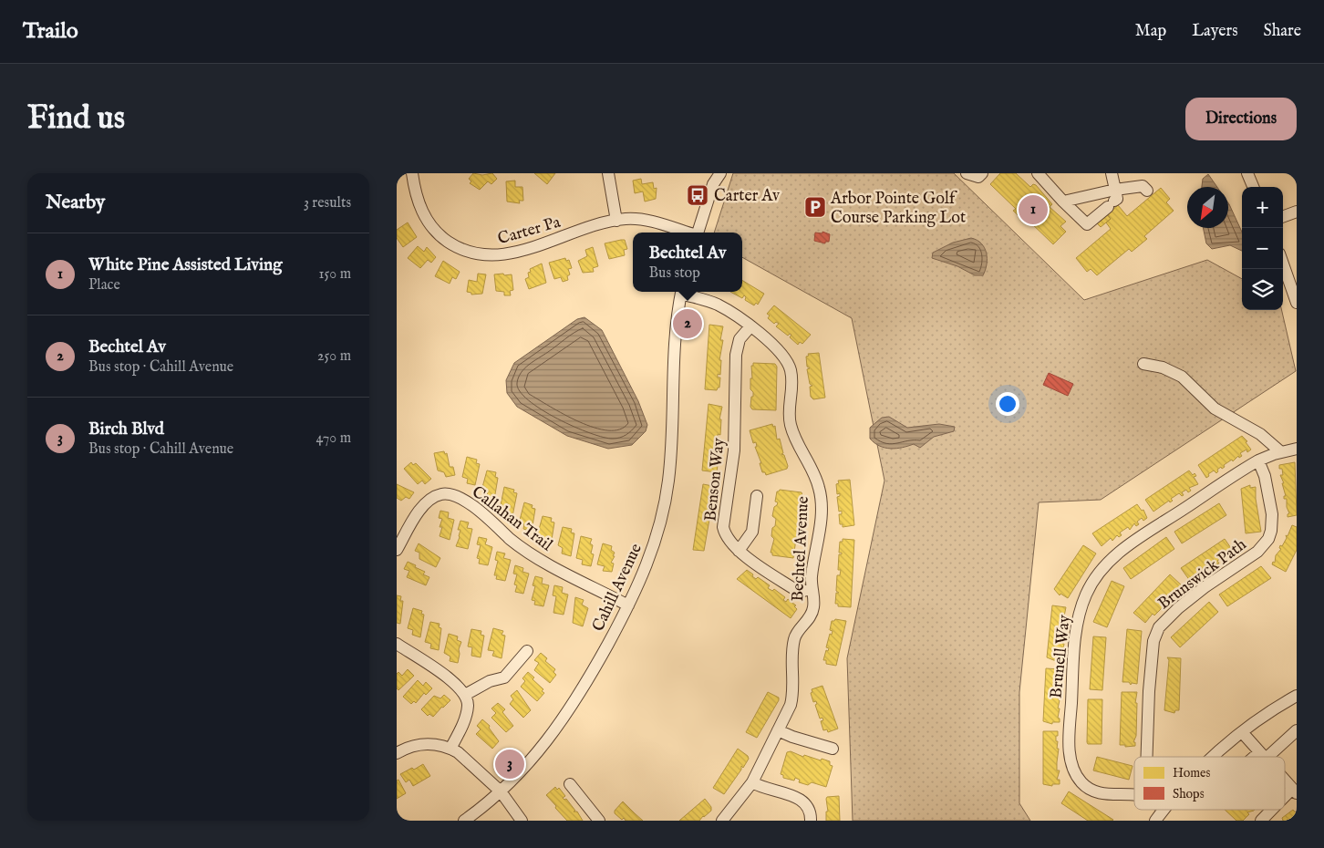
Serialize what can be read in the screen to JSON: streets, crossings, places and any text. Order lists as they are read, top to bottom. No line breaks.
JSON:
{"streets":{"street":["Carter Pa","Benson Way","Callahan Trail","Bechtel Avenue","Brunswick Path","Cahill Avenue","Brunell Way"]},"crossings":[["Benson Way","Bechtel Avenue"],["Callahan Trail","Cahill Avenue"],["Brunswick Path","Brunell Way"]],"places":{"bus stop":["Carter Av"],"parking":["Arbor Pointe Golf Course Parking Lot"]},"legend":["Homes","Shops"],"north":"bottom left","page":{"header":"Trailo","nav":["Map","Layers","Share"],"buttons":"Directions","title":"Find us","heading":["Nearby","3 results"],"map_buttons":["+","−"],"pins":["1","2","3"],"list":[{"mark":"1","name":"White Pine Assisted Living","note":"Place","value":"150 m"},{"mark":"2","name":"Bechtel Av","note":"Bus stop · Cahill Avenue","value":"250 m"},{"mark":"3","name":"Birch Blvd","note":"Bus stop · Cahill Avenue","value":"470 m"}],"popup":["Bechtel Av","Bus stop"]}}
